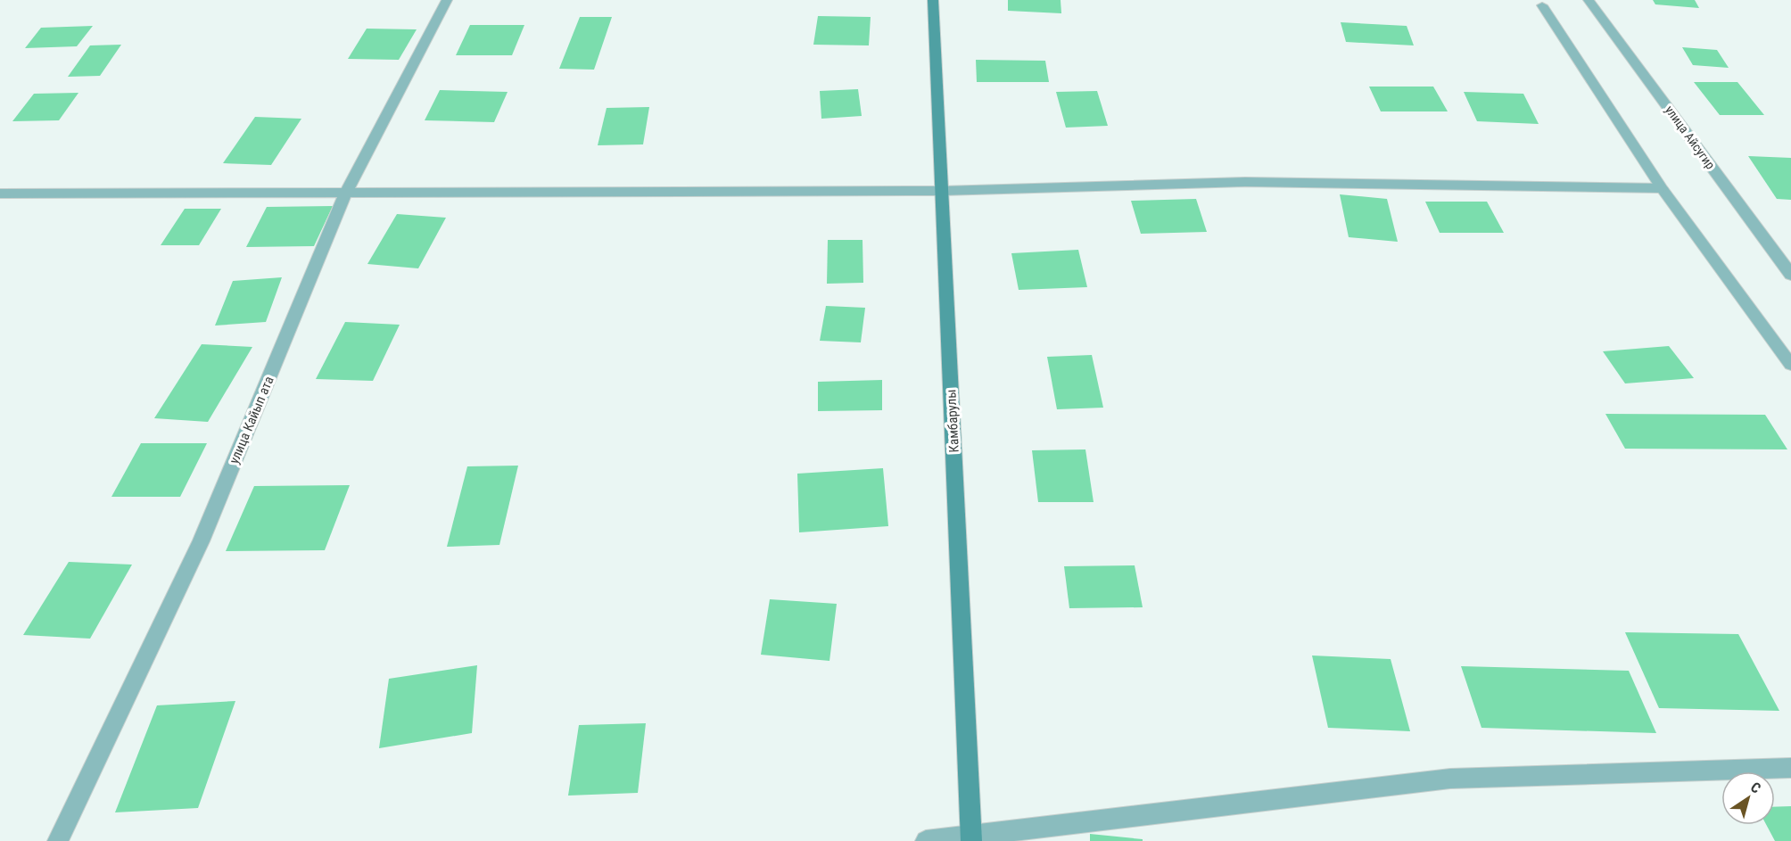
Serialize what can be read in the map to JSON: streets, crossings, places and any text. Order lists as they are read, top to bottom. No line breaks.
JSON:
{"streets":{"street":["улица Айсугир","улица Кайып ата","Камбарулы"]},"north":"top right"}
